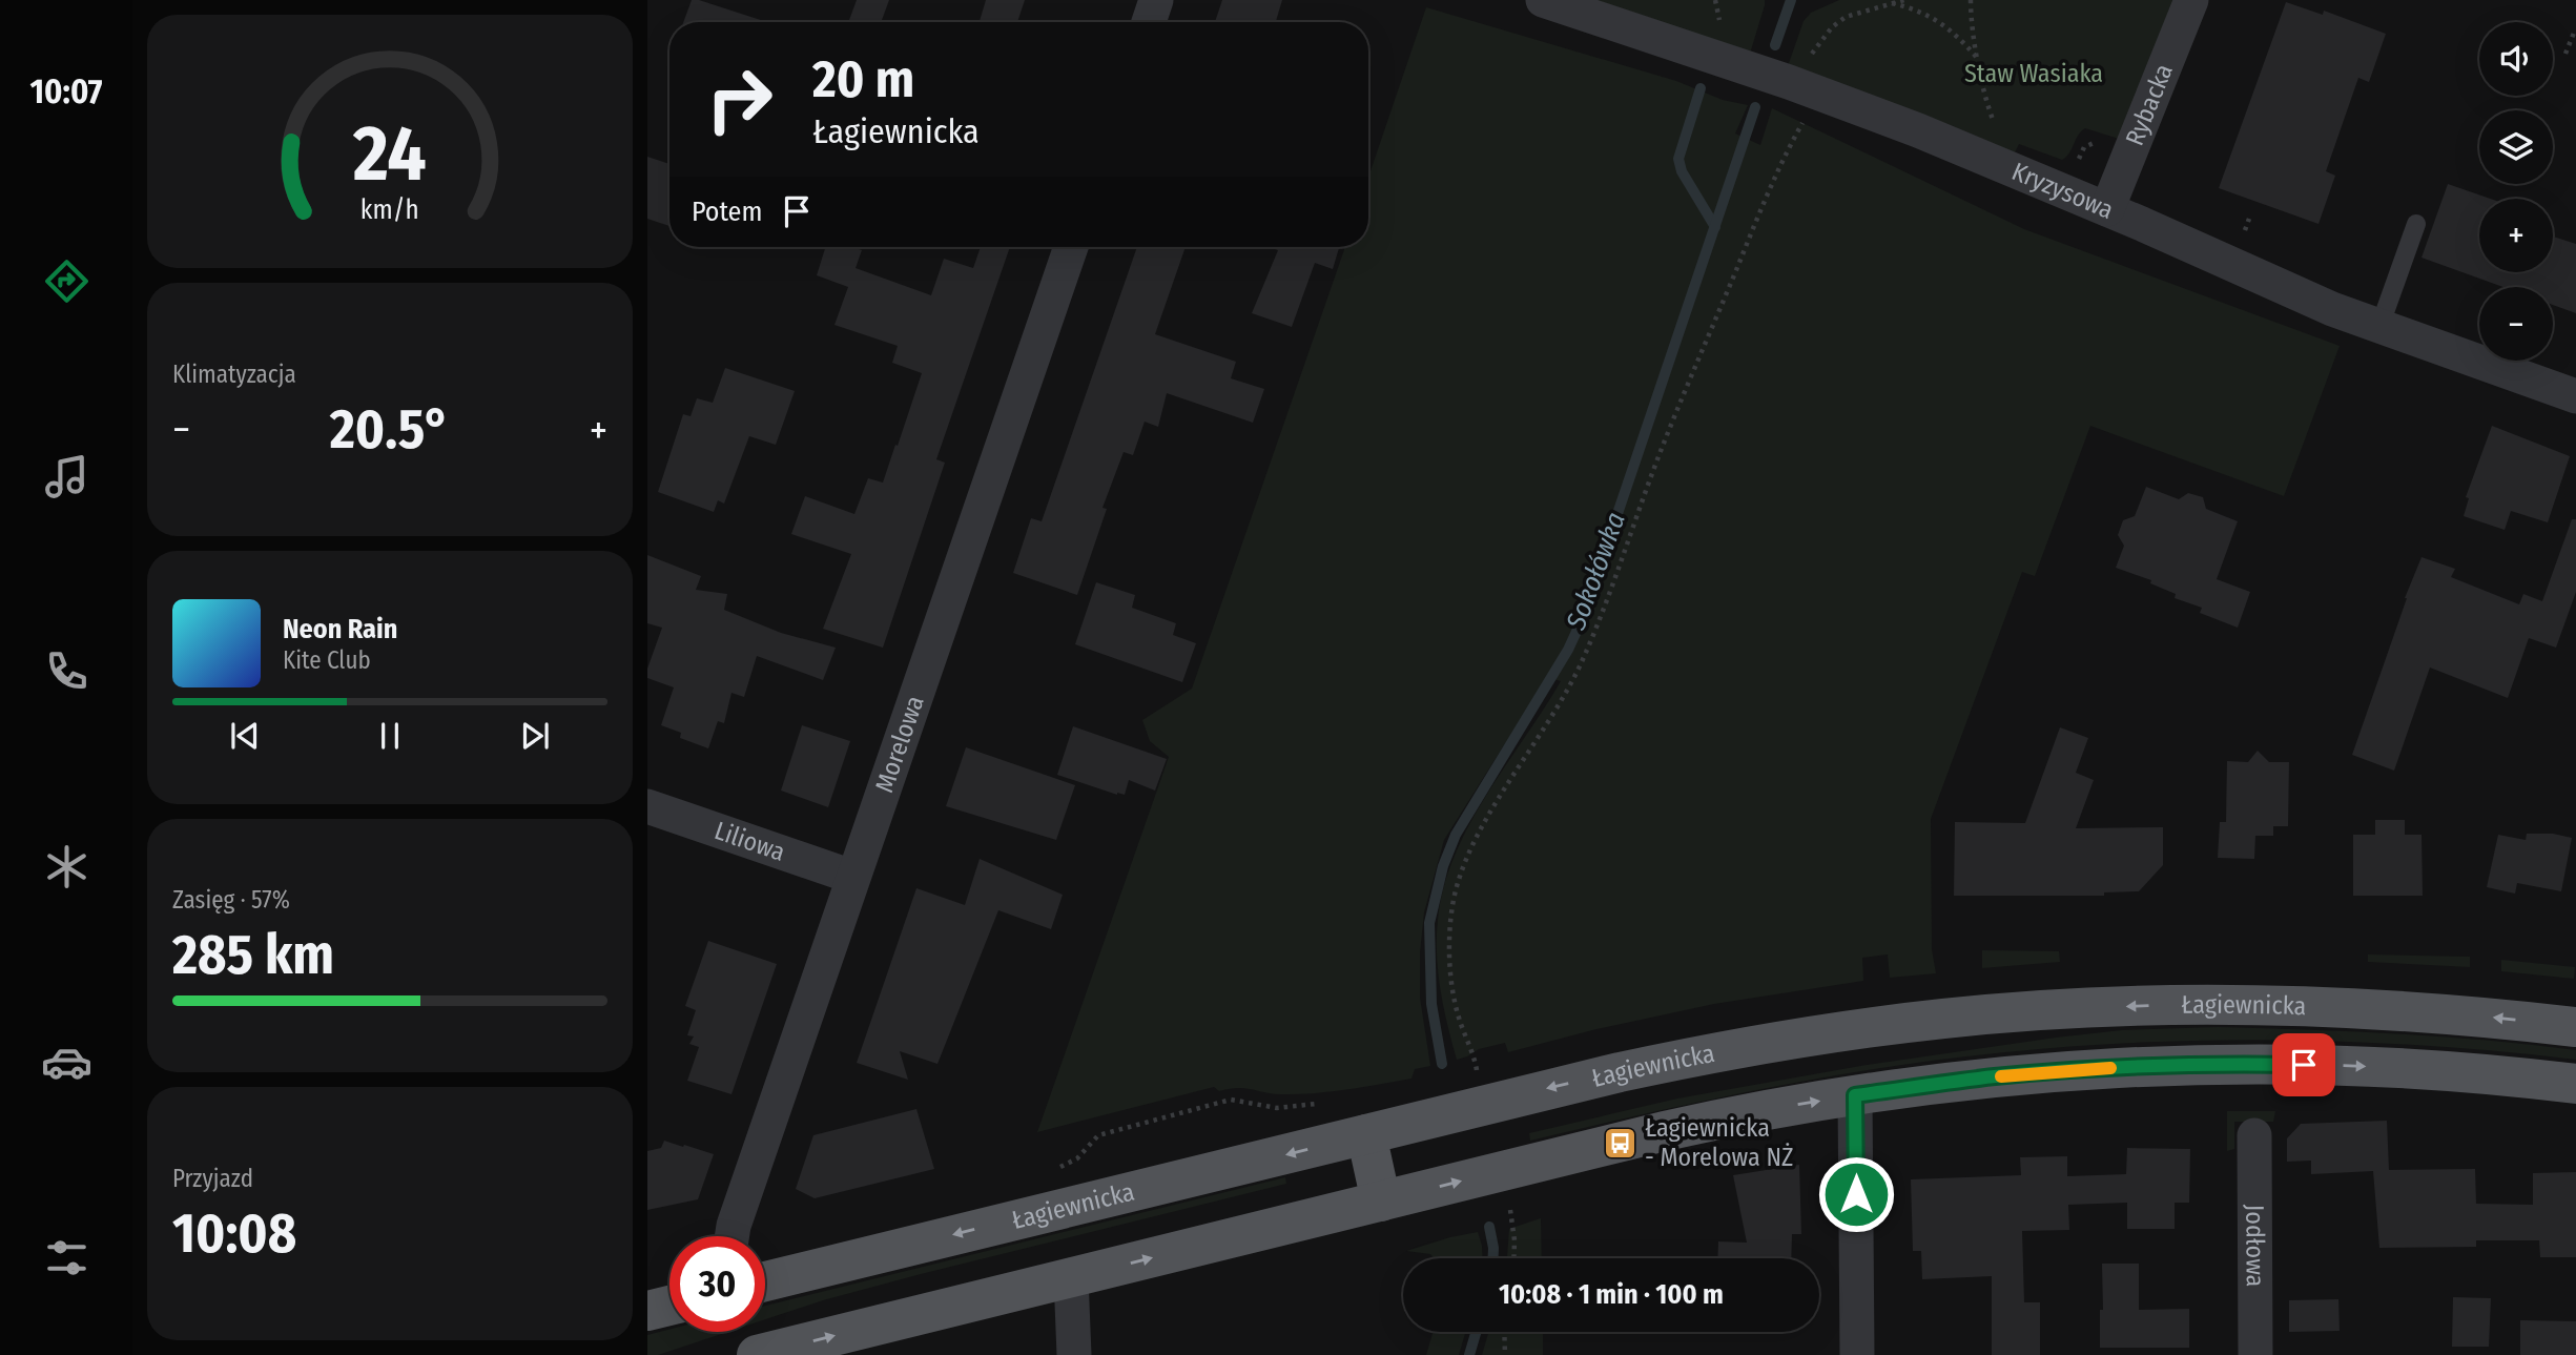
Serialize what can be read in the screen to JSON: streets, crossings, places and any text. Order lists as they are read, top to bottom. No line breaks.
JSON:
{"streets":{"main road":["Łagiewnicka"],"street":["Rybacka","Kryzysowa","Morelowa","Liliowa","Jodłowa"]},"crossings":[["Rybacka","Kryzysowa"],["Morelowa","Liliowa"]],"water":["Sokołówka"],"parks":["Staw Wasiaka"],"places":{"bus stop":["Łagiewnicka - Morelowa NŻ"]},"page":{"tabs":"10:07","map_buttons":["+","−"],"turn":["20 m","Łagiewnicka"],"then":"Potem","tile":["Klimatyzacja",["Zasięg · 57%","285 km"],["Przyjazd","10:08"]],"heat":["−","20.5°","+"],"song":["Neon Rain","Kite Club"],"limit":"30","trip":"10:08 · 1 min · 100 m","gauge":["24","km/h"]}}
